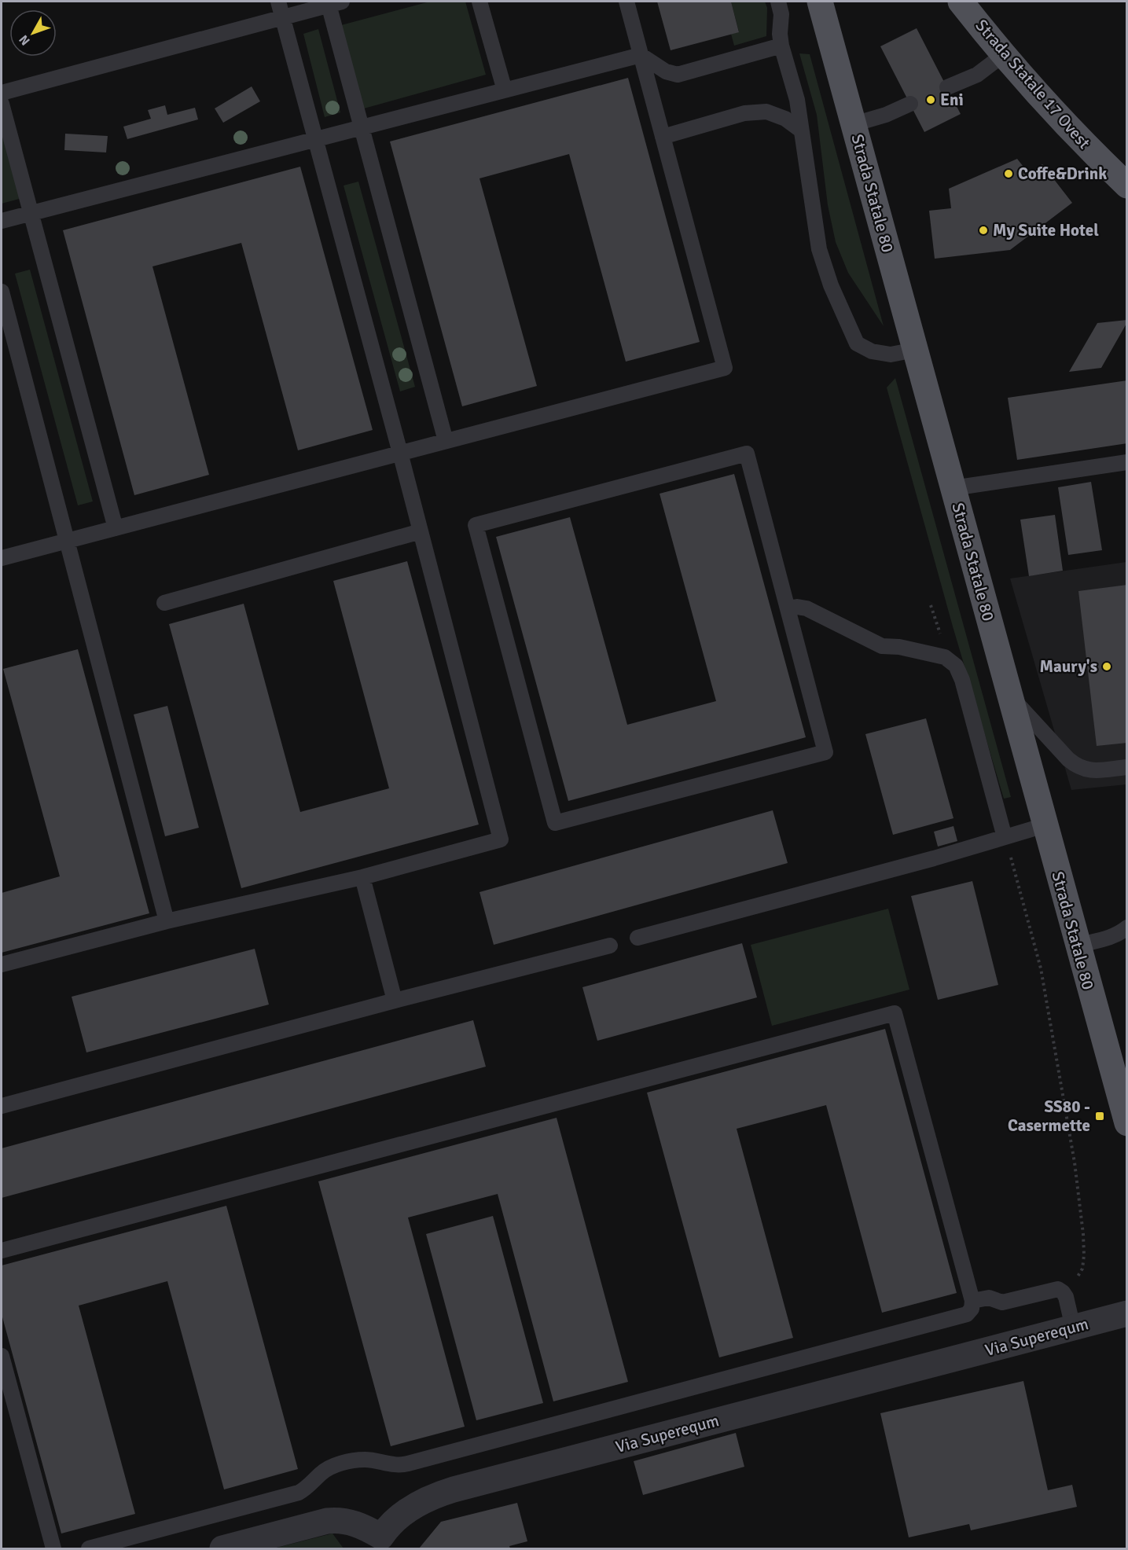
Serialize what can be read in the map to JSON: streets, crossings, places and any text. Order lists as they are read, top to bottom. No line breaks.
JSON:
{"streets":{"main road":["Strada Statale 17 Ovest","Strada Statale 80"],"street":["Via Superequm"]},"places":{"other":["Eni","Coffe&Drink","My Suite Hotel","Maury's"],"transit":["SS80 - Casermette"]},"north":"bottom left"}
